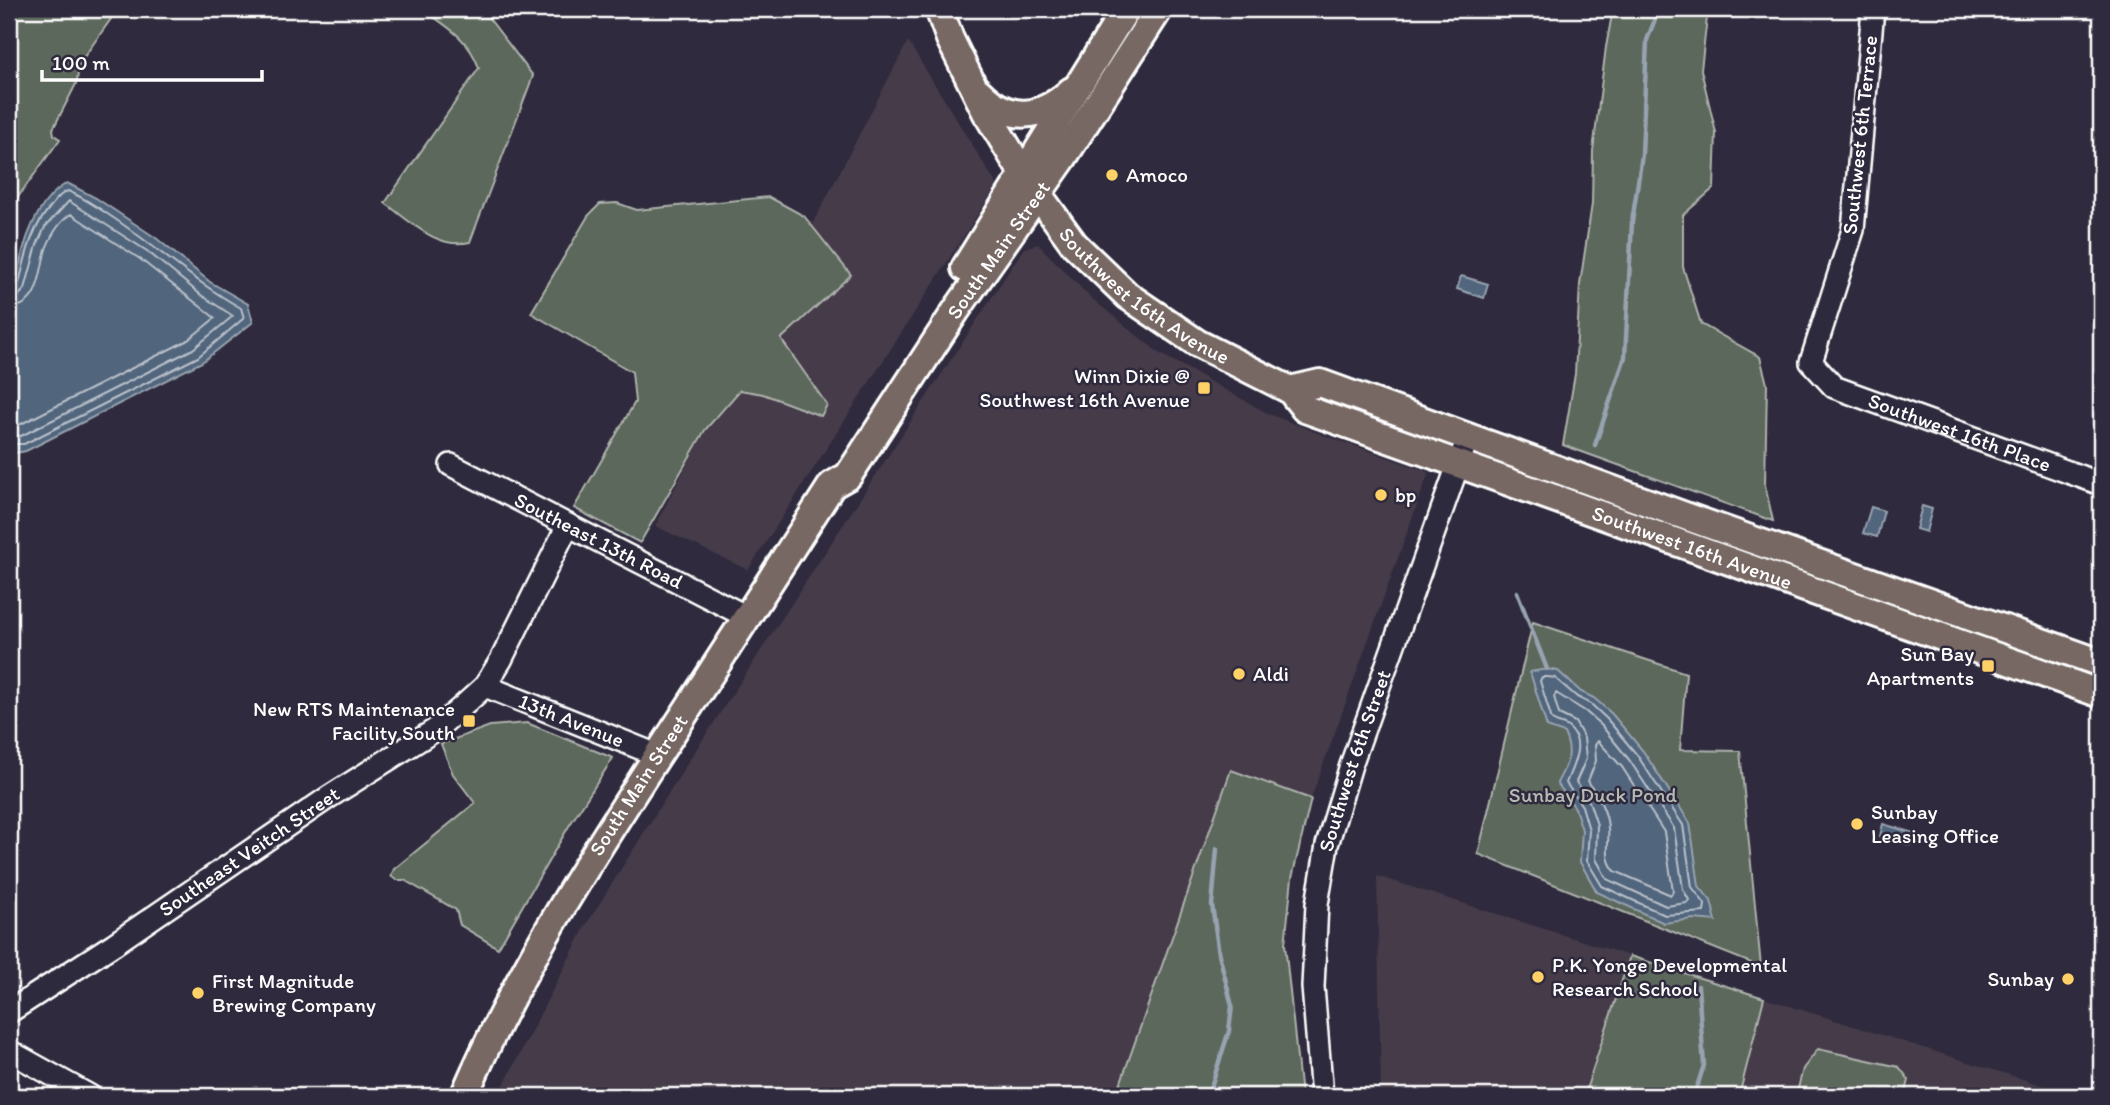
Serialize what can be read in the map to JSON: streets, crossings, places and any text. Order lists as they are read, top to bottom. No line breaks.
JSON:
{"streets":{"main road":["South Main Street","Southwest 16th Avenue"],"street":["Southwest 6th Terrace","Southwest 16th Place","Southeast 13th Road","13th Avenue","Southwest 6th Street","Southeast Veitch Street"]},"crossings":[["Southwest 6th Terrace","Southwest 16th Place"],["South Main Street","Southwest 16th Avenue"],["South Main Street","Southeast 13th Road"],["South Main Street","13th Avenue"],["Southwest 16th Avenue","Southwest 6th Street"],["Southeast 13th Road","Southeast Veitch Street"],["13th Avenue","Southeast Veitch Street"]],"parks":["Sunbay Duck Pond"],"places":{"other":["Amoco","bp","Aldi","Sunbay Leasing Office","P.K. Yonge Developmental Research School","Sunbay","First Magnitude Brewing Company"],"transit":["Winn Dixie @ Southwest 16th Avenue","Sun Bay Apartments","New RTS Maintenance Facility South"]},"scale_bar":"100 m"}
